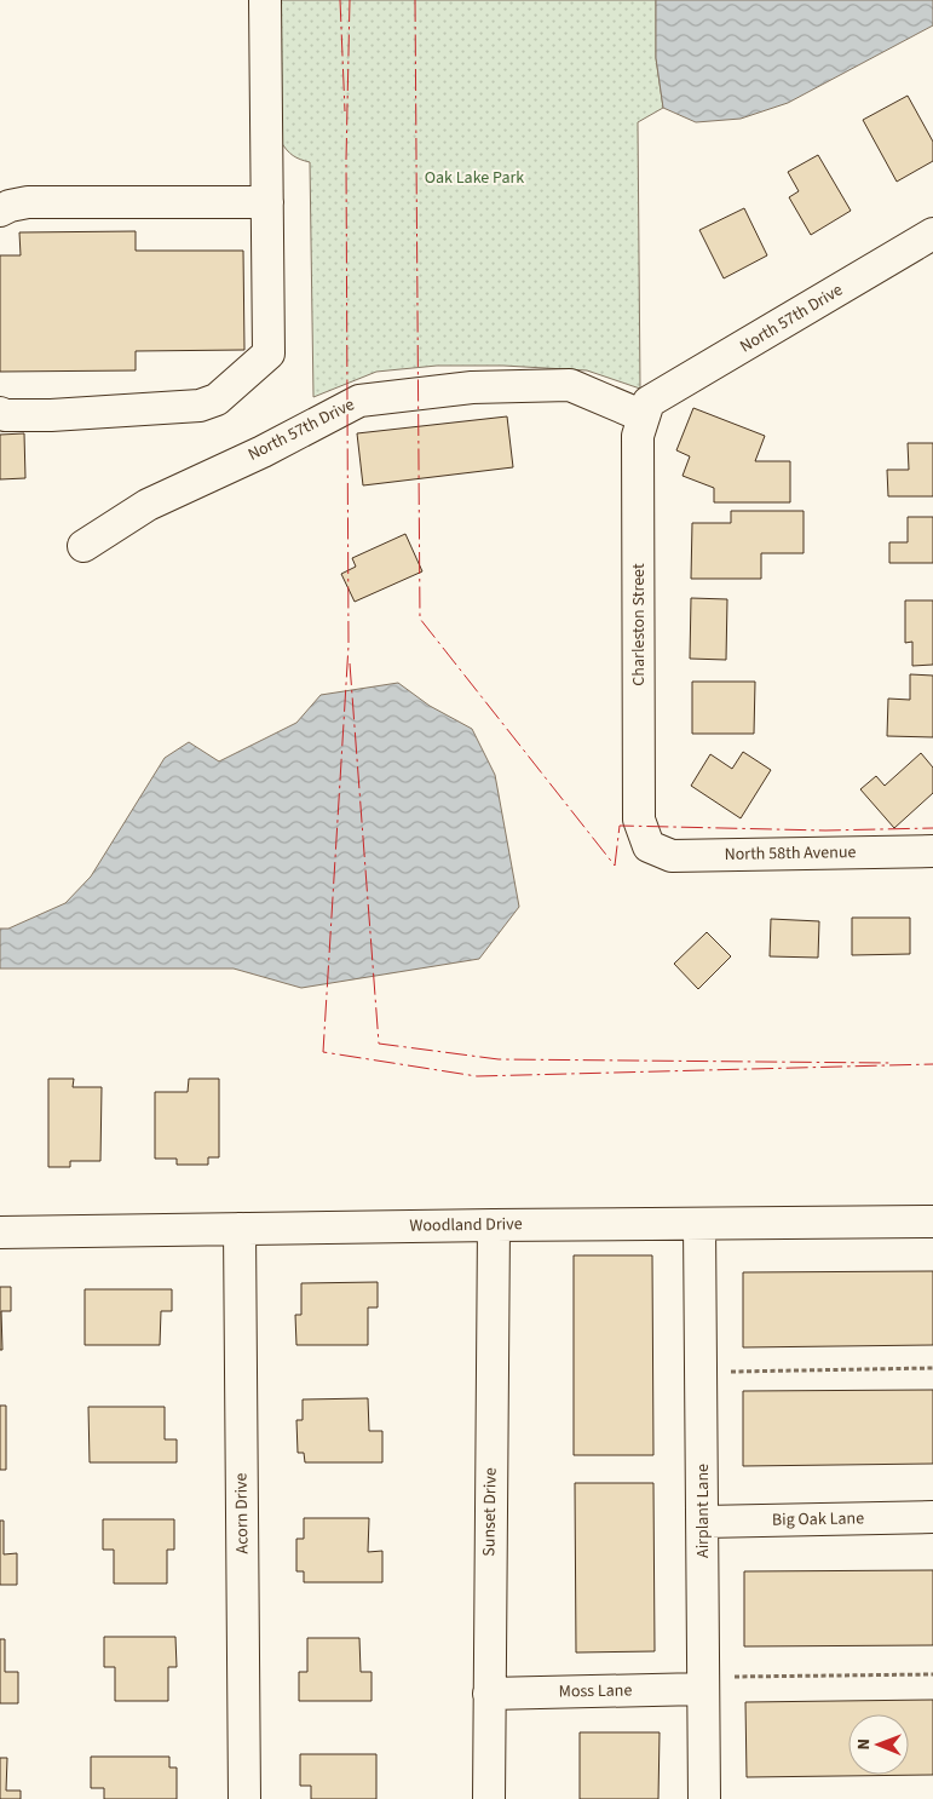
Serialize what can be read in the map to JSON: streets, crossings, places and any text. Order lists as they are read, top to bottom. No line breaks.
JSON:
{"streets":{"street":["North 57th Drive","Charleston Street","North 58th Avenue","Woodland Drive","Airplant Lane","Sunset Drive","Acorn Drive","Big Oak Lane","Moss Lane"]},"crossings":[["North 57th Drive","Charleston Street"],["Charleston Street","North 58th Avenue"],["Woodland Drive","Airplant Lane"],["Woodland Drive","Sunset Drive"],["Woodland Drive","Acorn Drive"],["Airplant Lane","Big Oak Lane"],["Airplant Lane","Moss Lane"],["Sunset Drive","Moss Lane"]],"parks":["Oak Lake Park"],"north":"left"}
